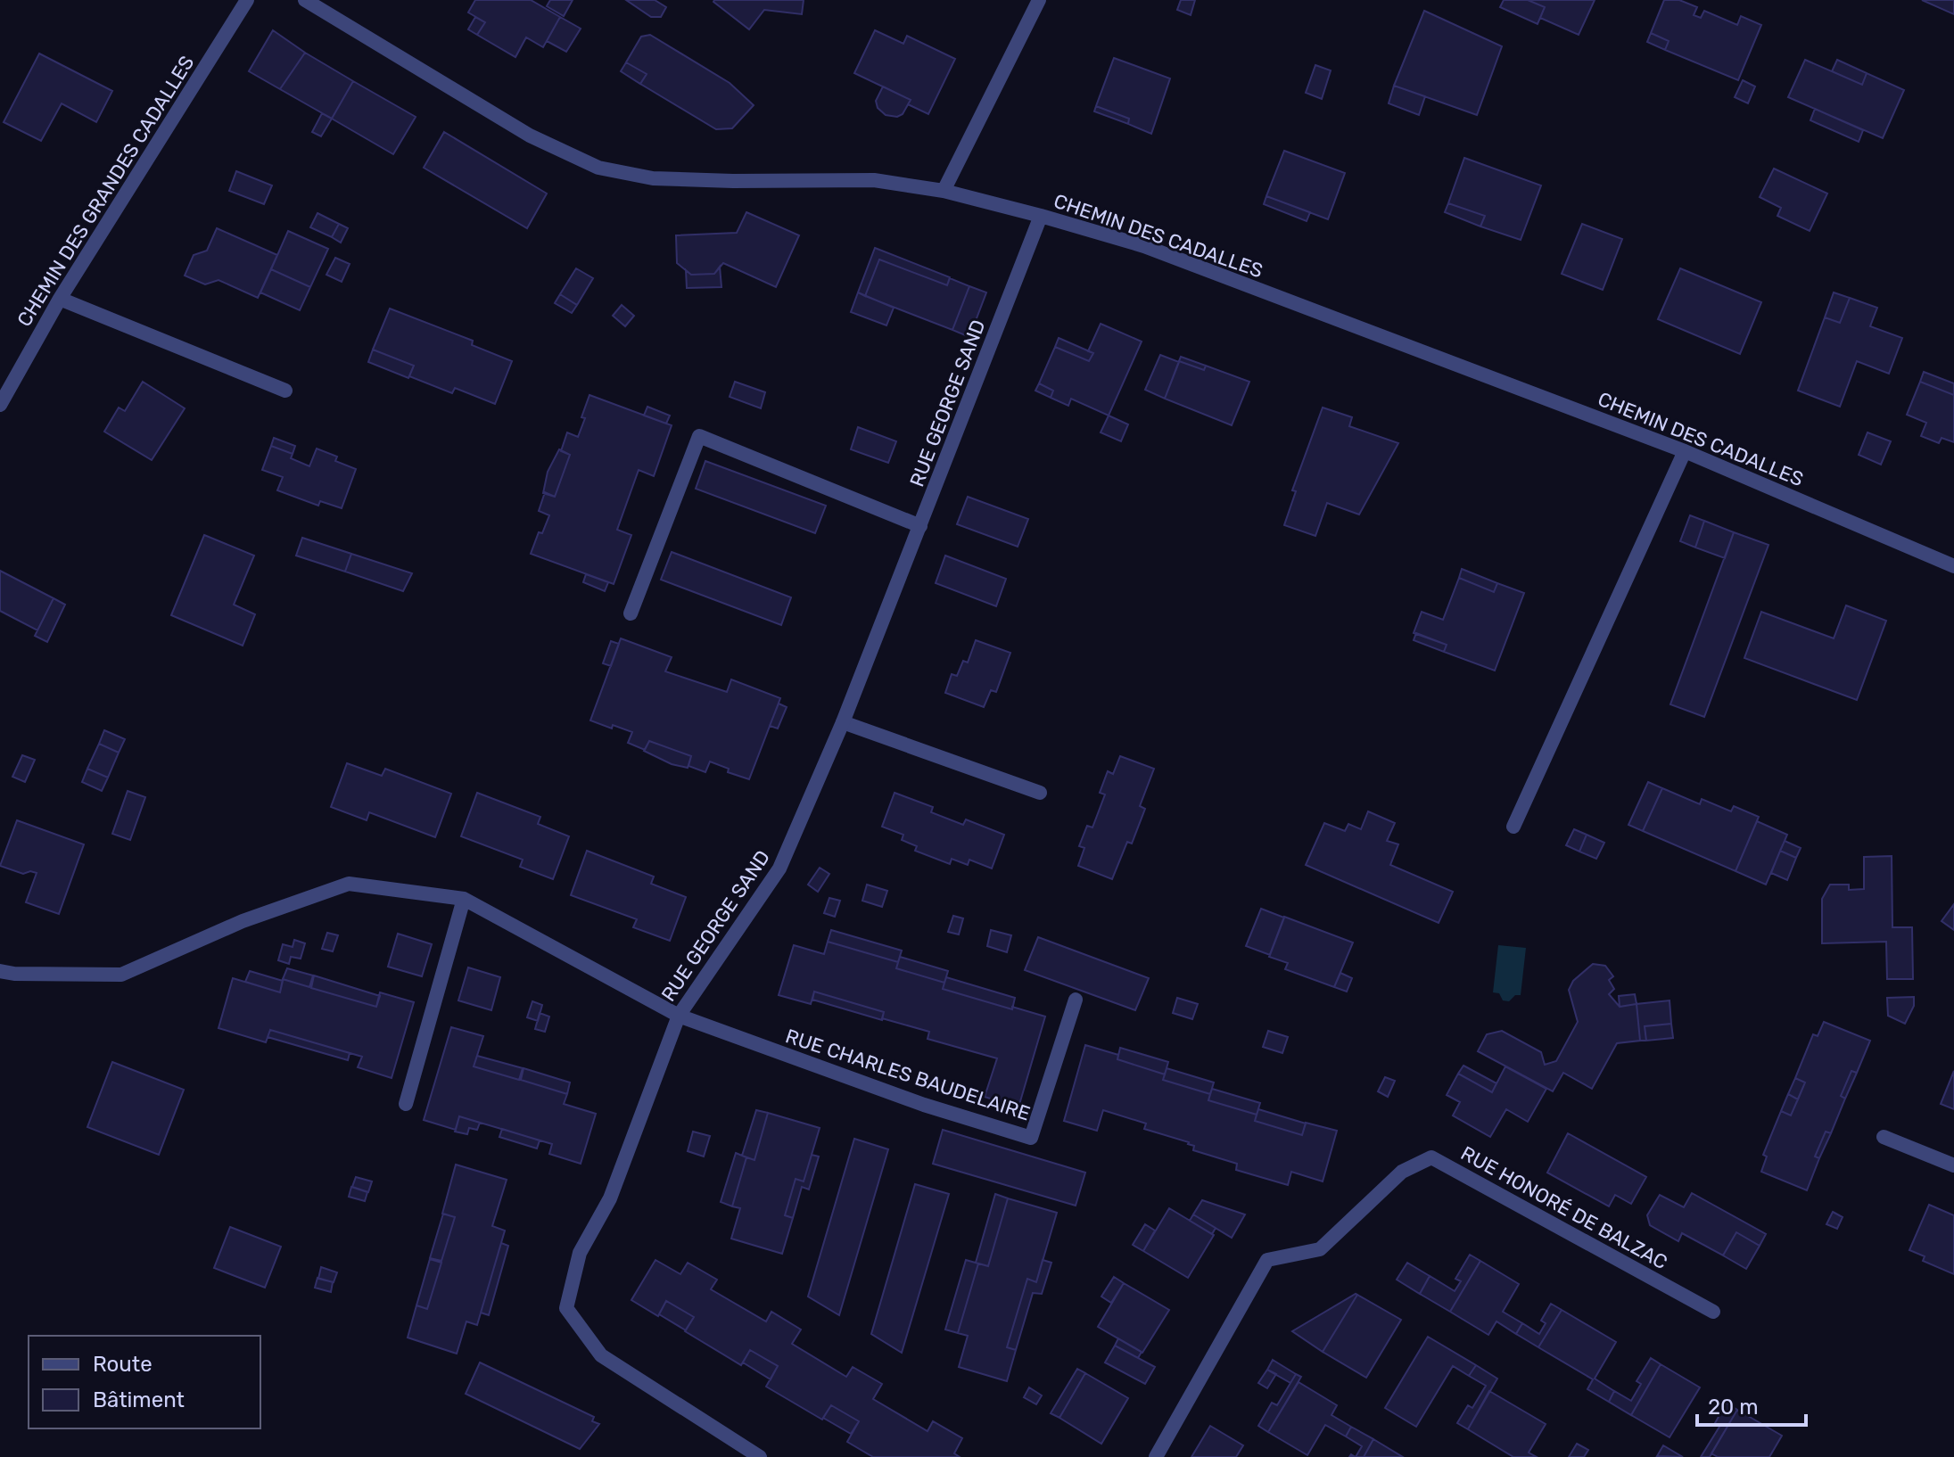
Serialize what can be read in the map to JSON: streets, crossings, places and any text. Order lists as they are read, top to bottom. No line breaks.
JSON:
{"streets":{"street":["CHEMIN DES GRANDES CADALLES","CHEMIN DES CADALLES","RUE GEORGE SAND","RUE CHARLES BAUDELAIRE","RUE HONORÉ DE BALZAC"]},"crossings":[["CHEMIN DES CADALLES","RUE GEORGE SAND"],["RUE GEORGE SAND","RUE CHARLES BAUDELAIRE"]],"legend":["Route","Bâtiment"],"scale_bar":"20 m"}
